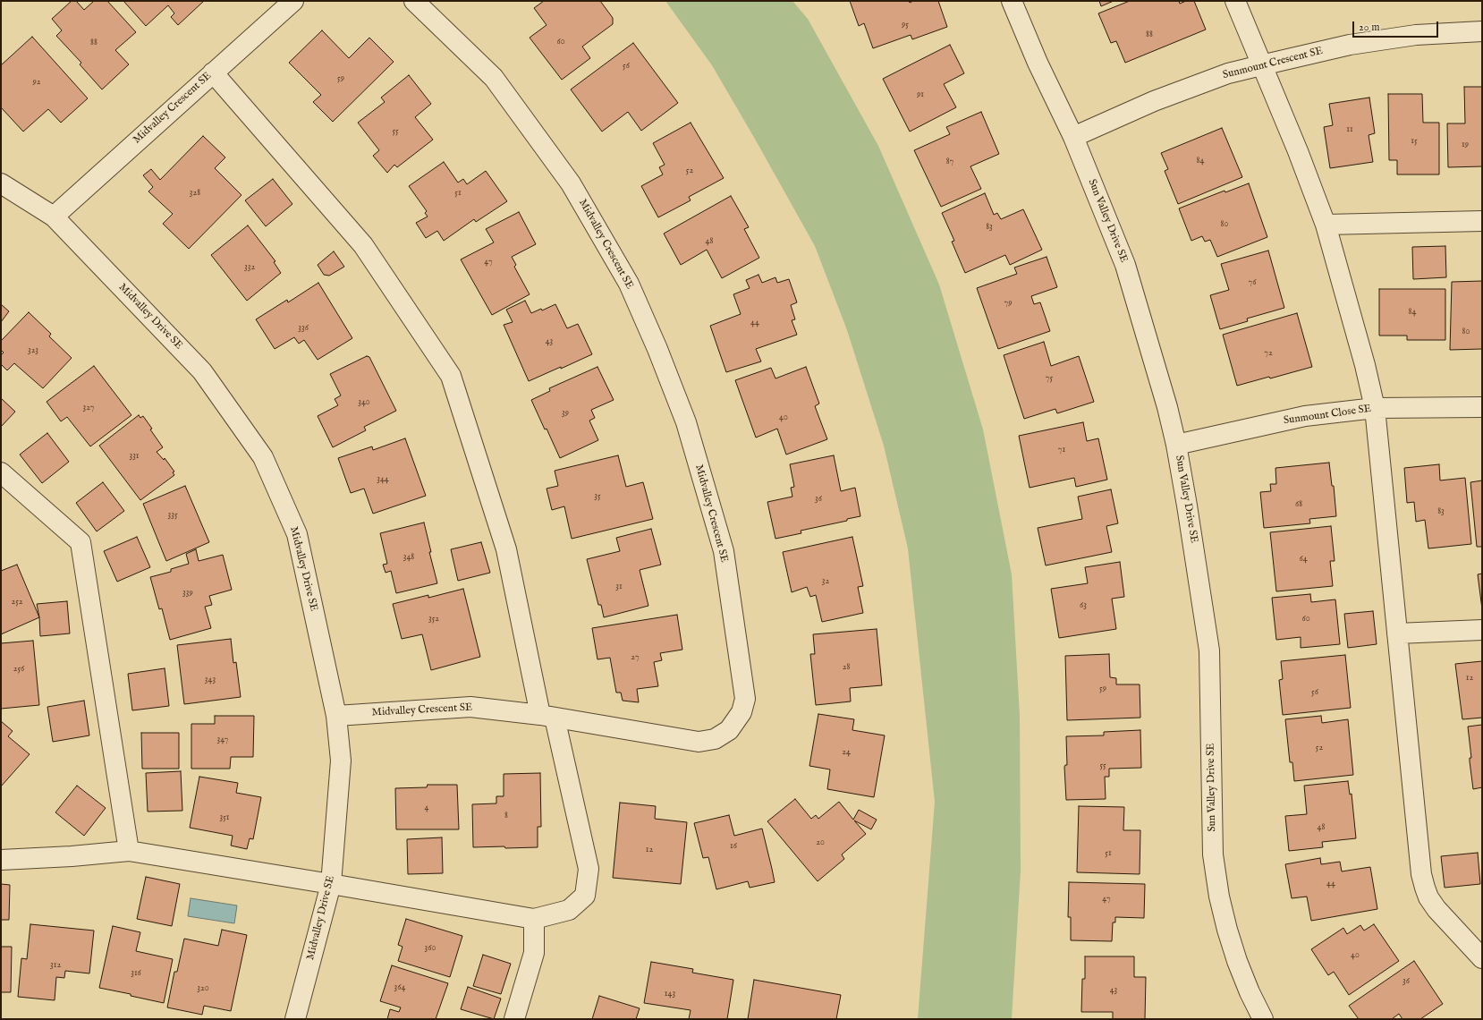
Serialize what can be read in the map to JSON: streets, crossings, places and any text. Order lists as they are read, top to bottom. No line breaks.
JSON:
{"streets":{"street":["Sunmount Crescent SE","Midvalley Crescent SE","Sun Valley Drive SE","Midvalley Drive SE","Sunmount Close SE"]},"crossings":[["Sunmount Crescent SE","Sun Valley Drive SE"],["Midvalley Crescent SE","Midvalley Drive SE"],["Sun Valley Drive SE","Sunmount Close SE"]],"house_numbers":["95","88","60","88","56","59","92","91","11","55","15","19","84","87","52","328","51","80","83","48","47","332","76","79","84","44","336","80","43","323","72","75","340","327","39","40","71","331","344","35","36","68","83","335","348","64","32","31","339","252","63","352","60","27","28","256","12","343","59","56","347","52","24","55","4","8","351","48","20","16","12","51","44","47","360","40","312","316","36","364","320","43","143"],"scale_bar":"20 m"}
